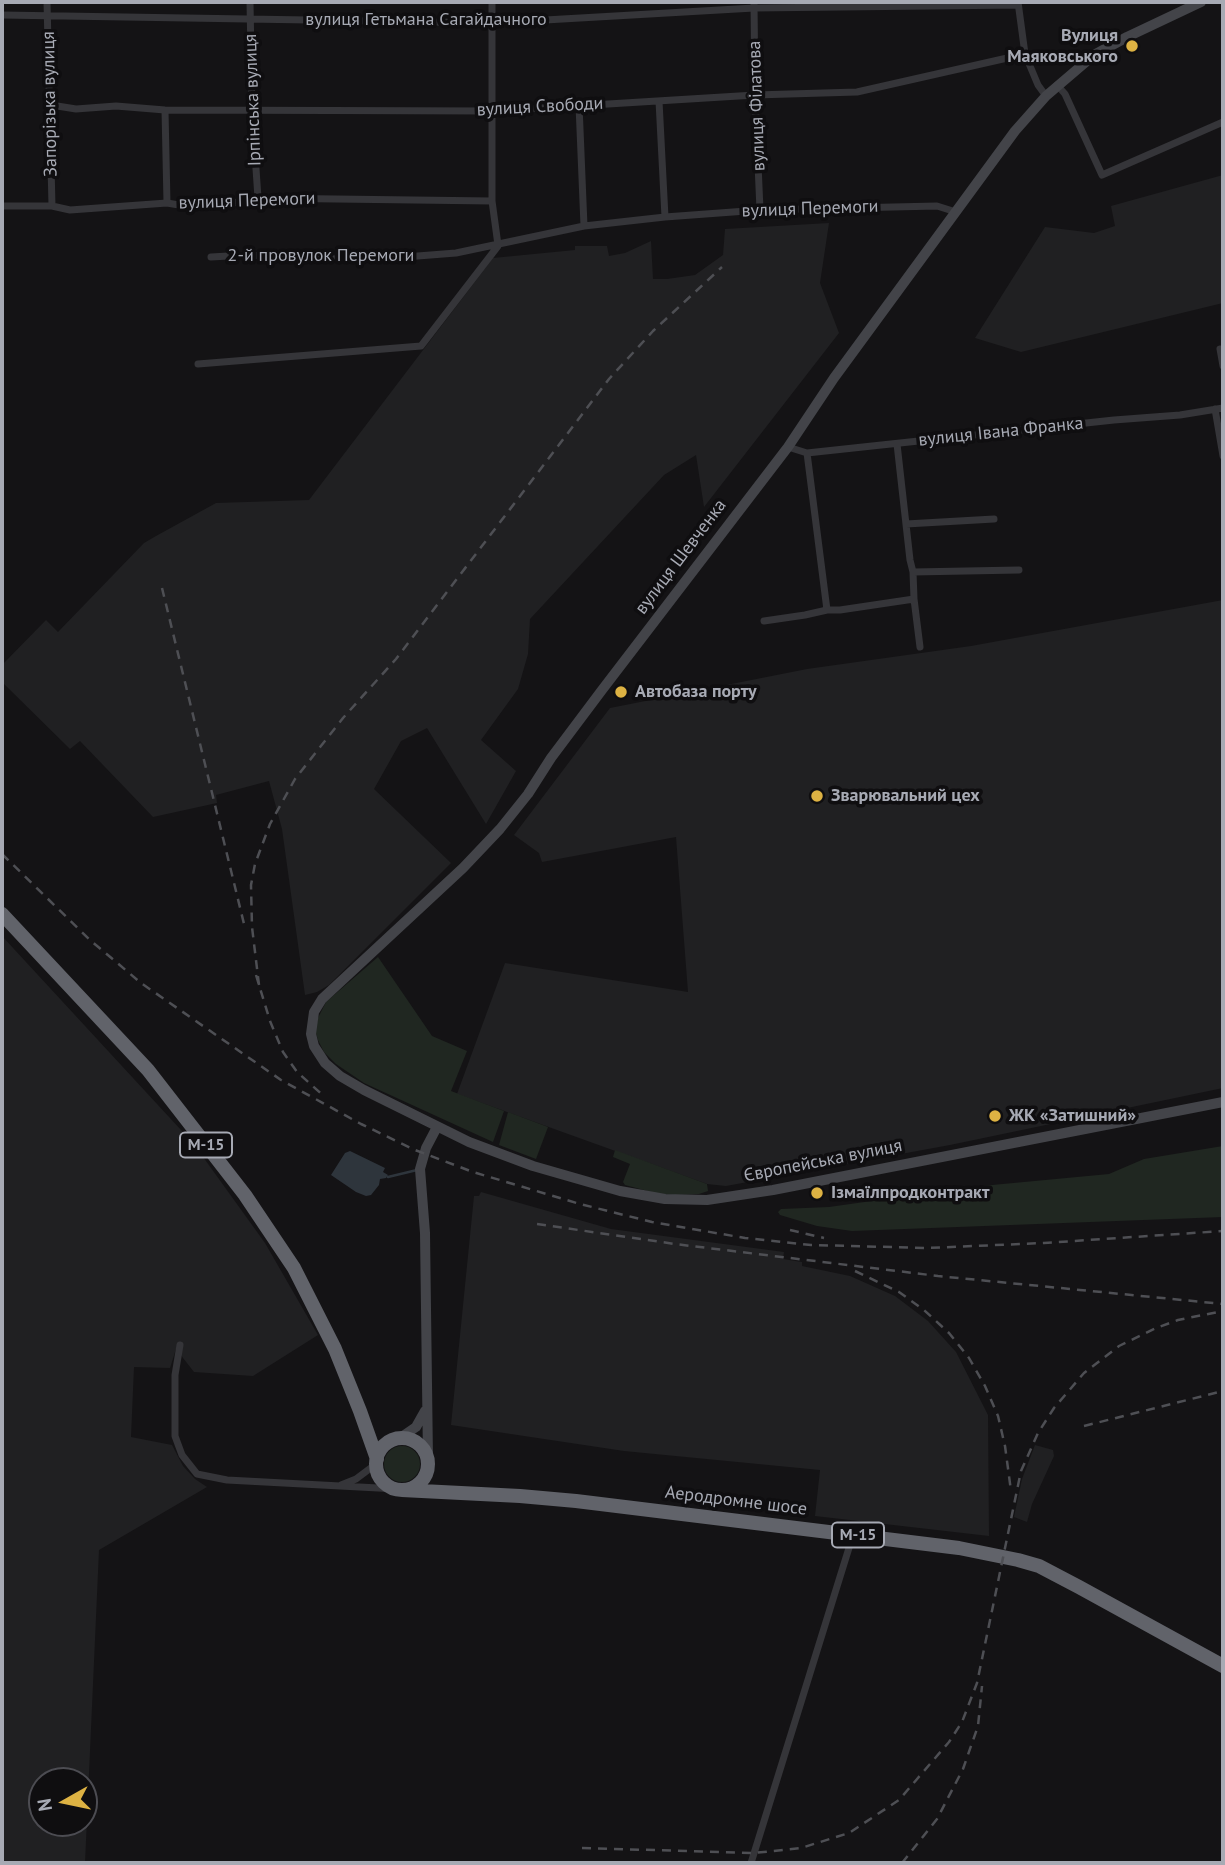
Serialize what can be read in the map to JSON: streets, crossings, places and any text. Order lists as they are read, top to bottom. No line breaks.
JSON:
{"streets":{"highway":["М-15","Аеродромне шосе"],"main road":["вулиця Шевченка","Європейська вулиця"],"street":["вулиця Гетьмана Сагайдачного","Ірпінська вулиця","Запорізька вулиця","вулиця Філатова","вулиця Свободи","вулиця Перемоги","2-й провулок Перемоги","вулиця Івана Франка"]},"crossings":[["вулиця Гетьмана Сагайдачного","Ірпінська вулиця"],["вулиця Гетьмана Сагайдачного","Запорізька вулиця"],["вулиця Гетьмана Сагайдачного","вулиця Філатова"],["Ірпінська вулиця","вулиця Свободи"],["Ірпінська вулиця","вулиця Перемоги"],["Запорізька вулиця","вулиця Свободи"],["Запорізька вулиця","вулиця Перемоги"],["вулиця Філатова","вулиця Свободи"],["вулиця Філатова","вулиця Перемоги"],["вулиця Перемоги","2-й провулок Перемоги"],["вулиця Перемоги","вулиця Шевченка"],["вулиця Івана Франка","вулиця Шевченка"],["вулиця Шевченка","Європейська вулиця"],["М-15","Аеродромне шосе"]],"places":["Вулиця Маяковського","Автобаза порту","Зварювальний цех","ЖК «Затишний»","Ізмаїлпродконтракт"],"north":"left"}
